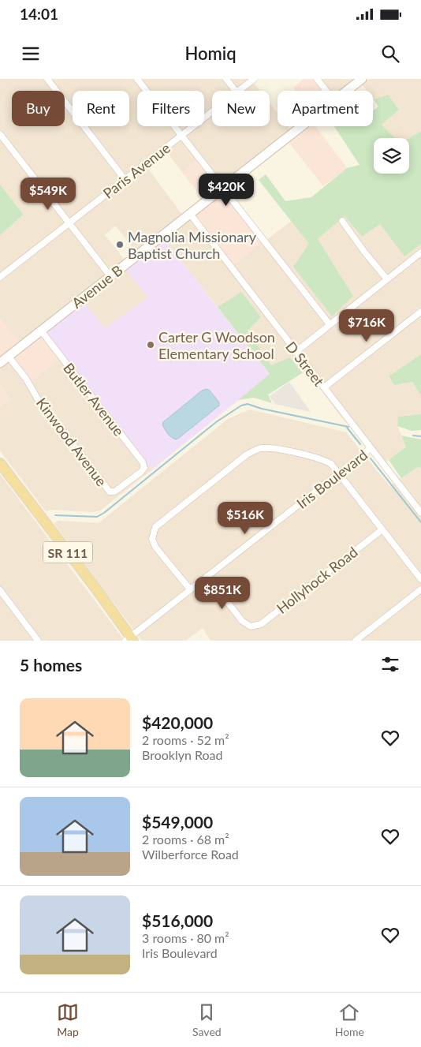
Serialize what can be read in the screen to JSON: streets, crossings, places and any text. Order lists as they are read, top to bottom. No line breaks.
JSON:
{"streets":{"main road":["Avenue B","SR 111"],"street":["Paris Avenue","D Street","Butler Avenue","Kinwood Avenue","Iris Boulevard","Hollyhock Road"]},"crossings":[["Avenue B","D Street"],["Avenue B","Butler Avenue"],["Avenue B","Kinwood Avenue"],["D Street","Iris Boulevard"],["Butler Avenue","Kinwood Avenue"],["Iris Boulevard","SR 111"],["Iris Boulevard","Hollyhock Road"]],"places":["Magnolia Missionary Baptist Church","Carter G Woodson Elementary School"],"page":{"status":"14:01","header":"Homiq","chip":["Buy","Rent","Filters","New","Apartment"],"price":["$420K","$549K","$716K","$516K","$851K"],"heading":"5 homes","list":[{"name":"$420,000","note":"2 rooms · 52 m² · Brooklyn Road"},{"name":"$549,000","note":"2 rooms · 68 m² · Wilberforce Road"},{"name":"$516,000","note":"3 rooms · 80 m² · Iris Boulevard"}],"tabs":["Map","Saved","Home"]}}
